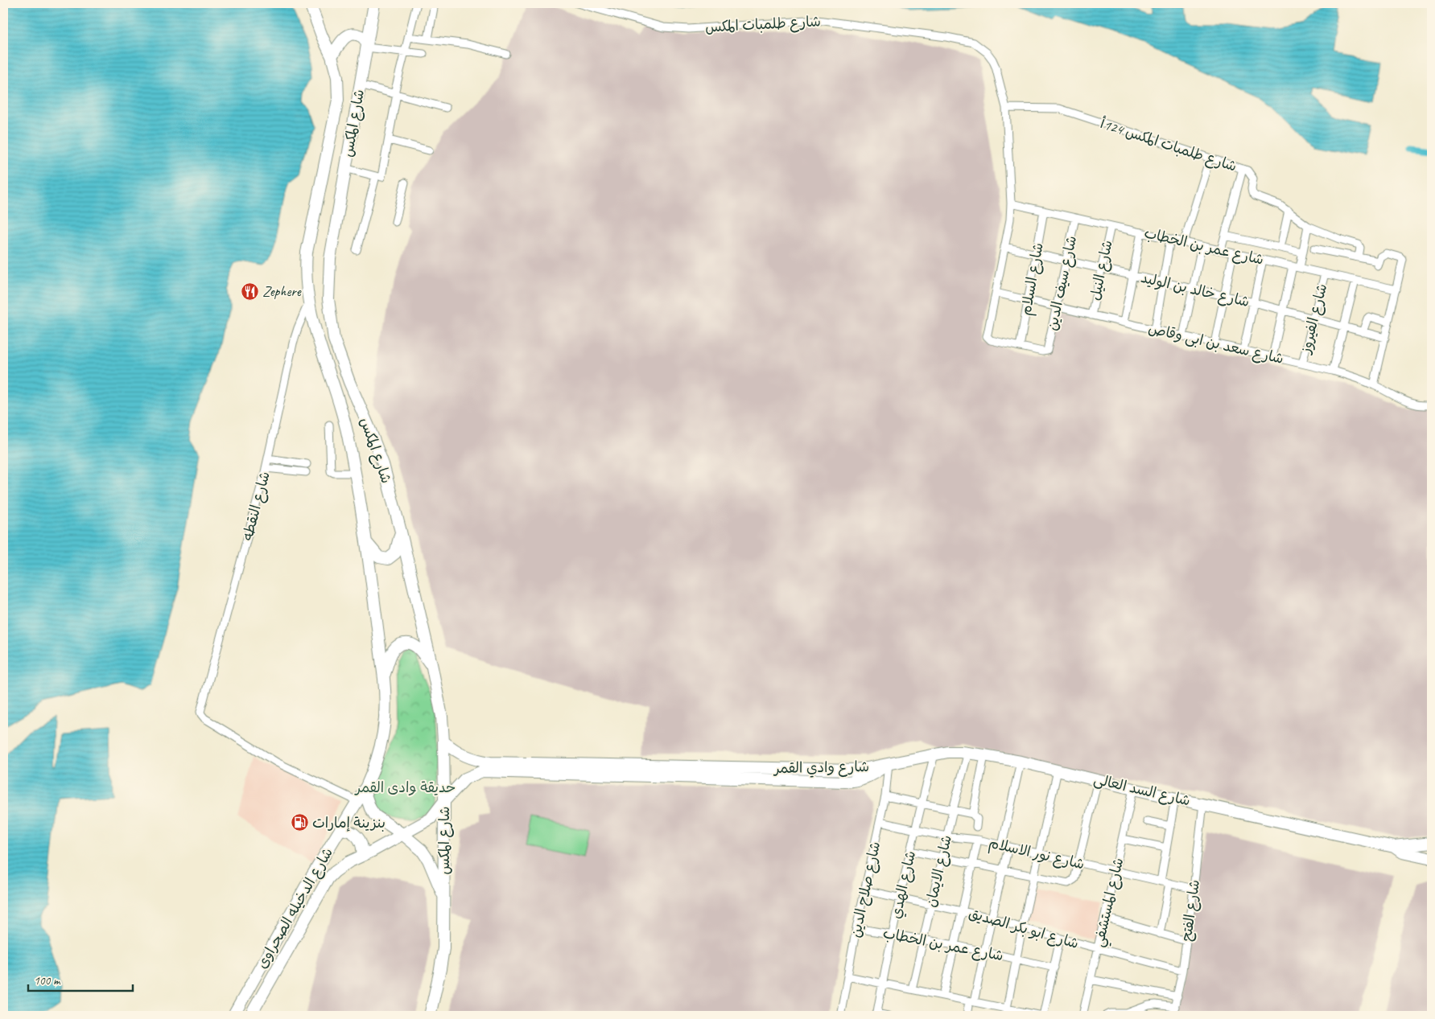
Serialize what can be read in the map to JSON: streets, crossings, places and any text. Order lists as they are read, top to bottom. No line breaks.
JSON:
{"streets":{"main road":["شارع المكس","شارع وادي القمر","شارع السد العالى","شارع الدخيله الصحراوى"],"street":["شارع طلمبات المكس","شارع طلمبات المكس 124أ","شارع عمر بن الخطاب","شارع النيل","شارع السلام","شارع سيف الدين","شارع خالد بن الوليد","شارع الفيروز","شارع سعد بن ابى وقاص","شارع النقطه","شارع نور الاسلام","شارع الايمان","شارع الهدي","شارع صلاح الدين","شارع المستشفي","شارع الفتح","شارع ابو بكر الصديق"]},"crossings":[["شارع طلمبات المكس","شارع طلمبات المكس 124أ"],["شارع المكس","شارع النقطه"],["شارع المكس","شارع وادي القمر"],["شارع المكس","شارع الدخيله الصحراوى"],["شارع عمر بن الخطاب","شارع النيل"],["شارع عمر بن الخطاب","شارع السلام"],["شارع عمر بن الخطاب","شارع سيف الدين"],["شارع عمر بن الخطاب","شارع الفيروز"],["شارع عمر بن الخطاب","شارع الايمان"],["شارع عمر بن الخطاب","شارع الهدي"],["شارع عمر بن الخطاب","شارع صلاح الدين"],["شارع النيل","شارع خالد بن الوليد"],["شارع النيل","شارع سعد بن ابى وقاص"],["شارع السلام","شارع سيف الدين"],["شارع السلام","شارع خالد بن الوليد"],["شارع السلام","شارع سعد بن ابى وقاص"],["شارع سيف الدين","شارع خالد بن الوليد"],["شارع سيف الدين","شارع سعد بن ابى وقاص"],["شارع خالد بن الوليد","شارع الفيروز"],["شارع الفيروز","شارع سعد بن ابى وقاص"],["شارع النقطه","شارع الدخيله الصحراوى"],["شارع وادي القمر","شارع السد العالى"],["شارع وادي القمر","شارع صلاح الدين"],["شارع وادي القمر","شارع الدخيله الصحراوى"],["شارع السد العالى","شارع الايمان"],["شارع السد العالى","شارع الهدي"],["شارع السد العالى","شارع صلاح الدين"],["شارع السد العالى","شارع المستشفي"],["شارع السد العالى","شارع الفتح"],["شارع نور الاسلام","شارع الايمان"],["شارع نور الاسلام","شارع الهدي"],["شارع نور الاسلام","شارع صلاح الدين"],["شارع نور الاسلام","شارع المستشفي"],["شارع نور الاسلام","شارع الفتح"],["شارع الايمان","شارع ابو بكر الصديق"],["شارع الهدي","شارع ابو بكر الصديق"],["شارع صلاح الدين","شارع ابو بكر الصديق"],["شارع المستشفي","شارع ابو بكر الصديق"],["شارع الفتح","شارع ابو بكر الصديق"]],"parks":["حديقة وادى القمر"],"places":{"restaurant":["Zephere"],"fuel station":["بنزينة إمارات"]},"scale_bar":"100 m"}
